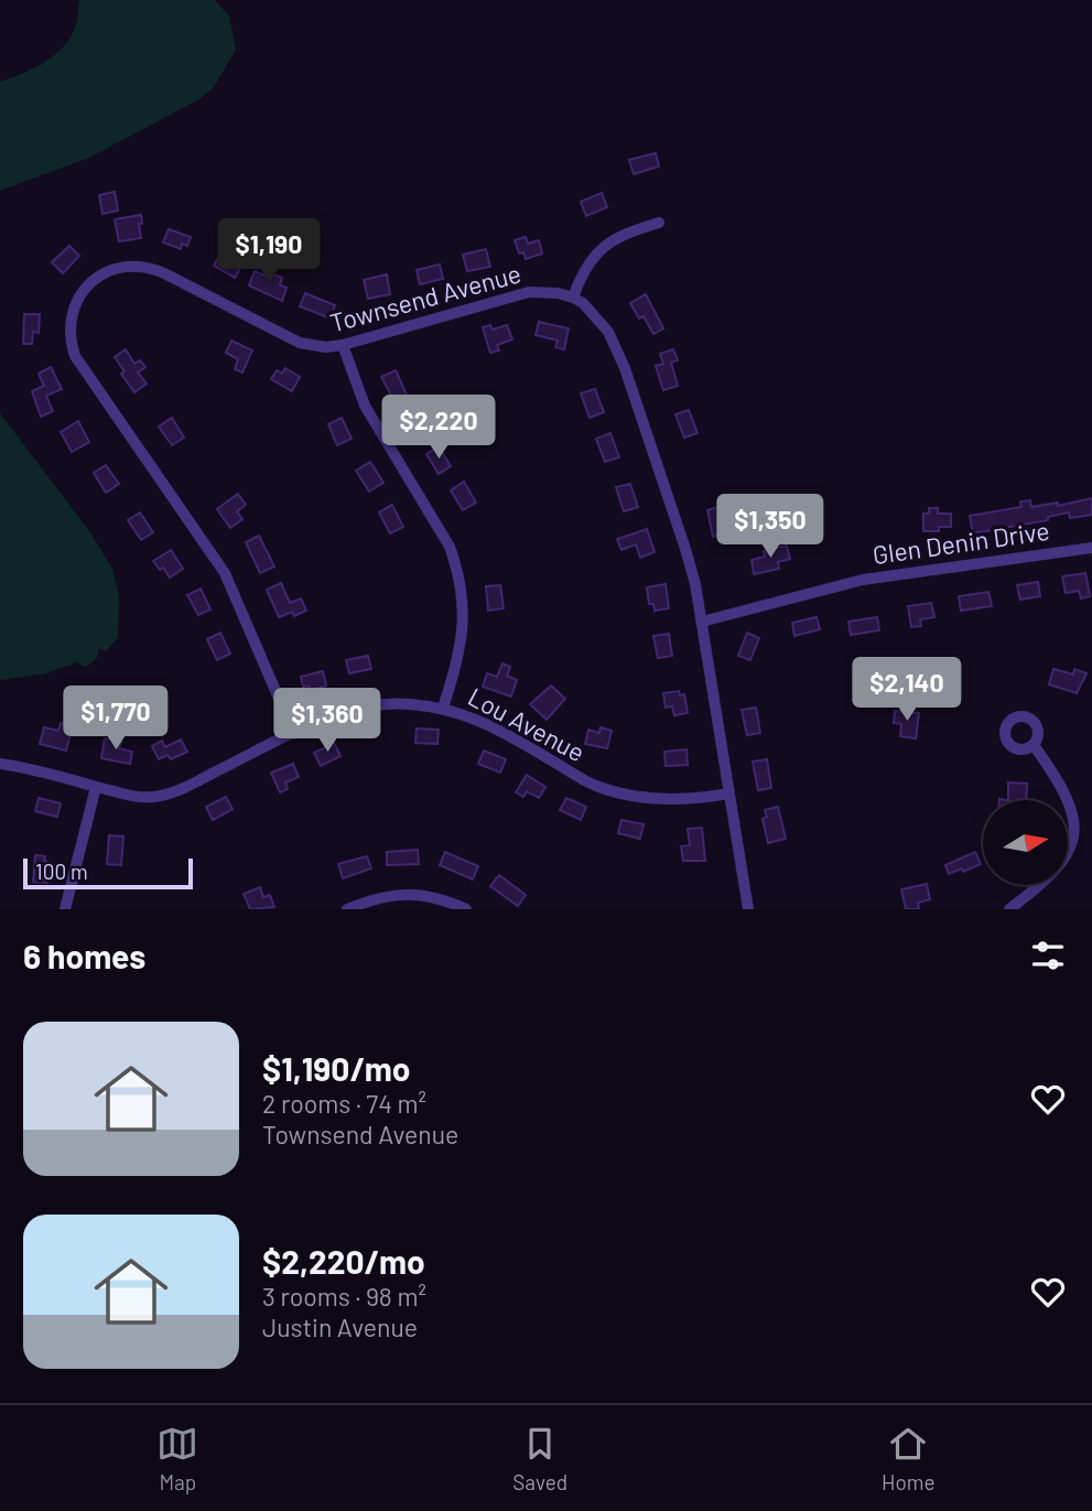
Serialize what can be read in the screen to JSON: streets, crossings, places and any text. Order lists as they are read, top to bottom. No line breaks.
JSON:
{"streets":{"street":["Townsend Avenue","Glen Denin Drive","Lou Avenue"]},"crossings":[["Townsend Avenue","Lou Avenue"]],"scale_bar":"100 m","north":"right","page":{"price":["$1,190","$2,220","$1,350","$2,140","$1,770","$1,360"],"scale":"100 m","heading":"6 homes","list":[{"name":"$1,190/mo","note":"2 rooms · 74 m² · Townsend Avenue"},{"name":"$2,220/mo","note":"3 rooms · 98 m² · Justin Avenue"}],"tabs":["Map","Saved","Home"]}}
